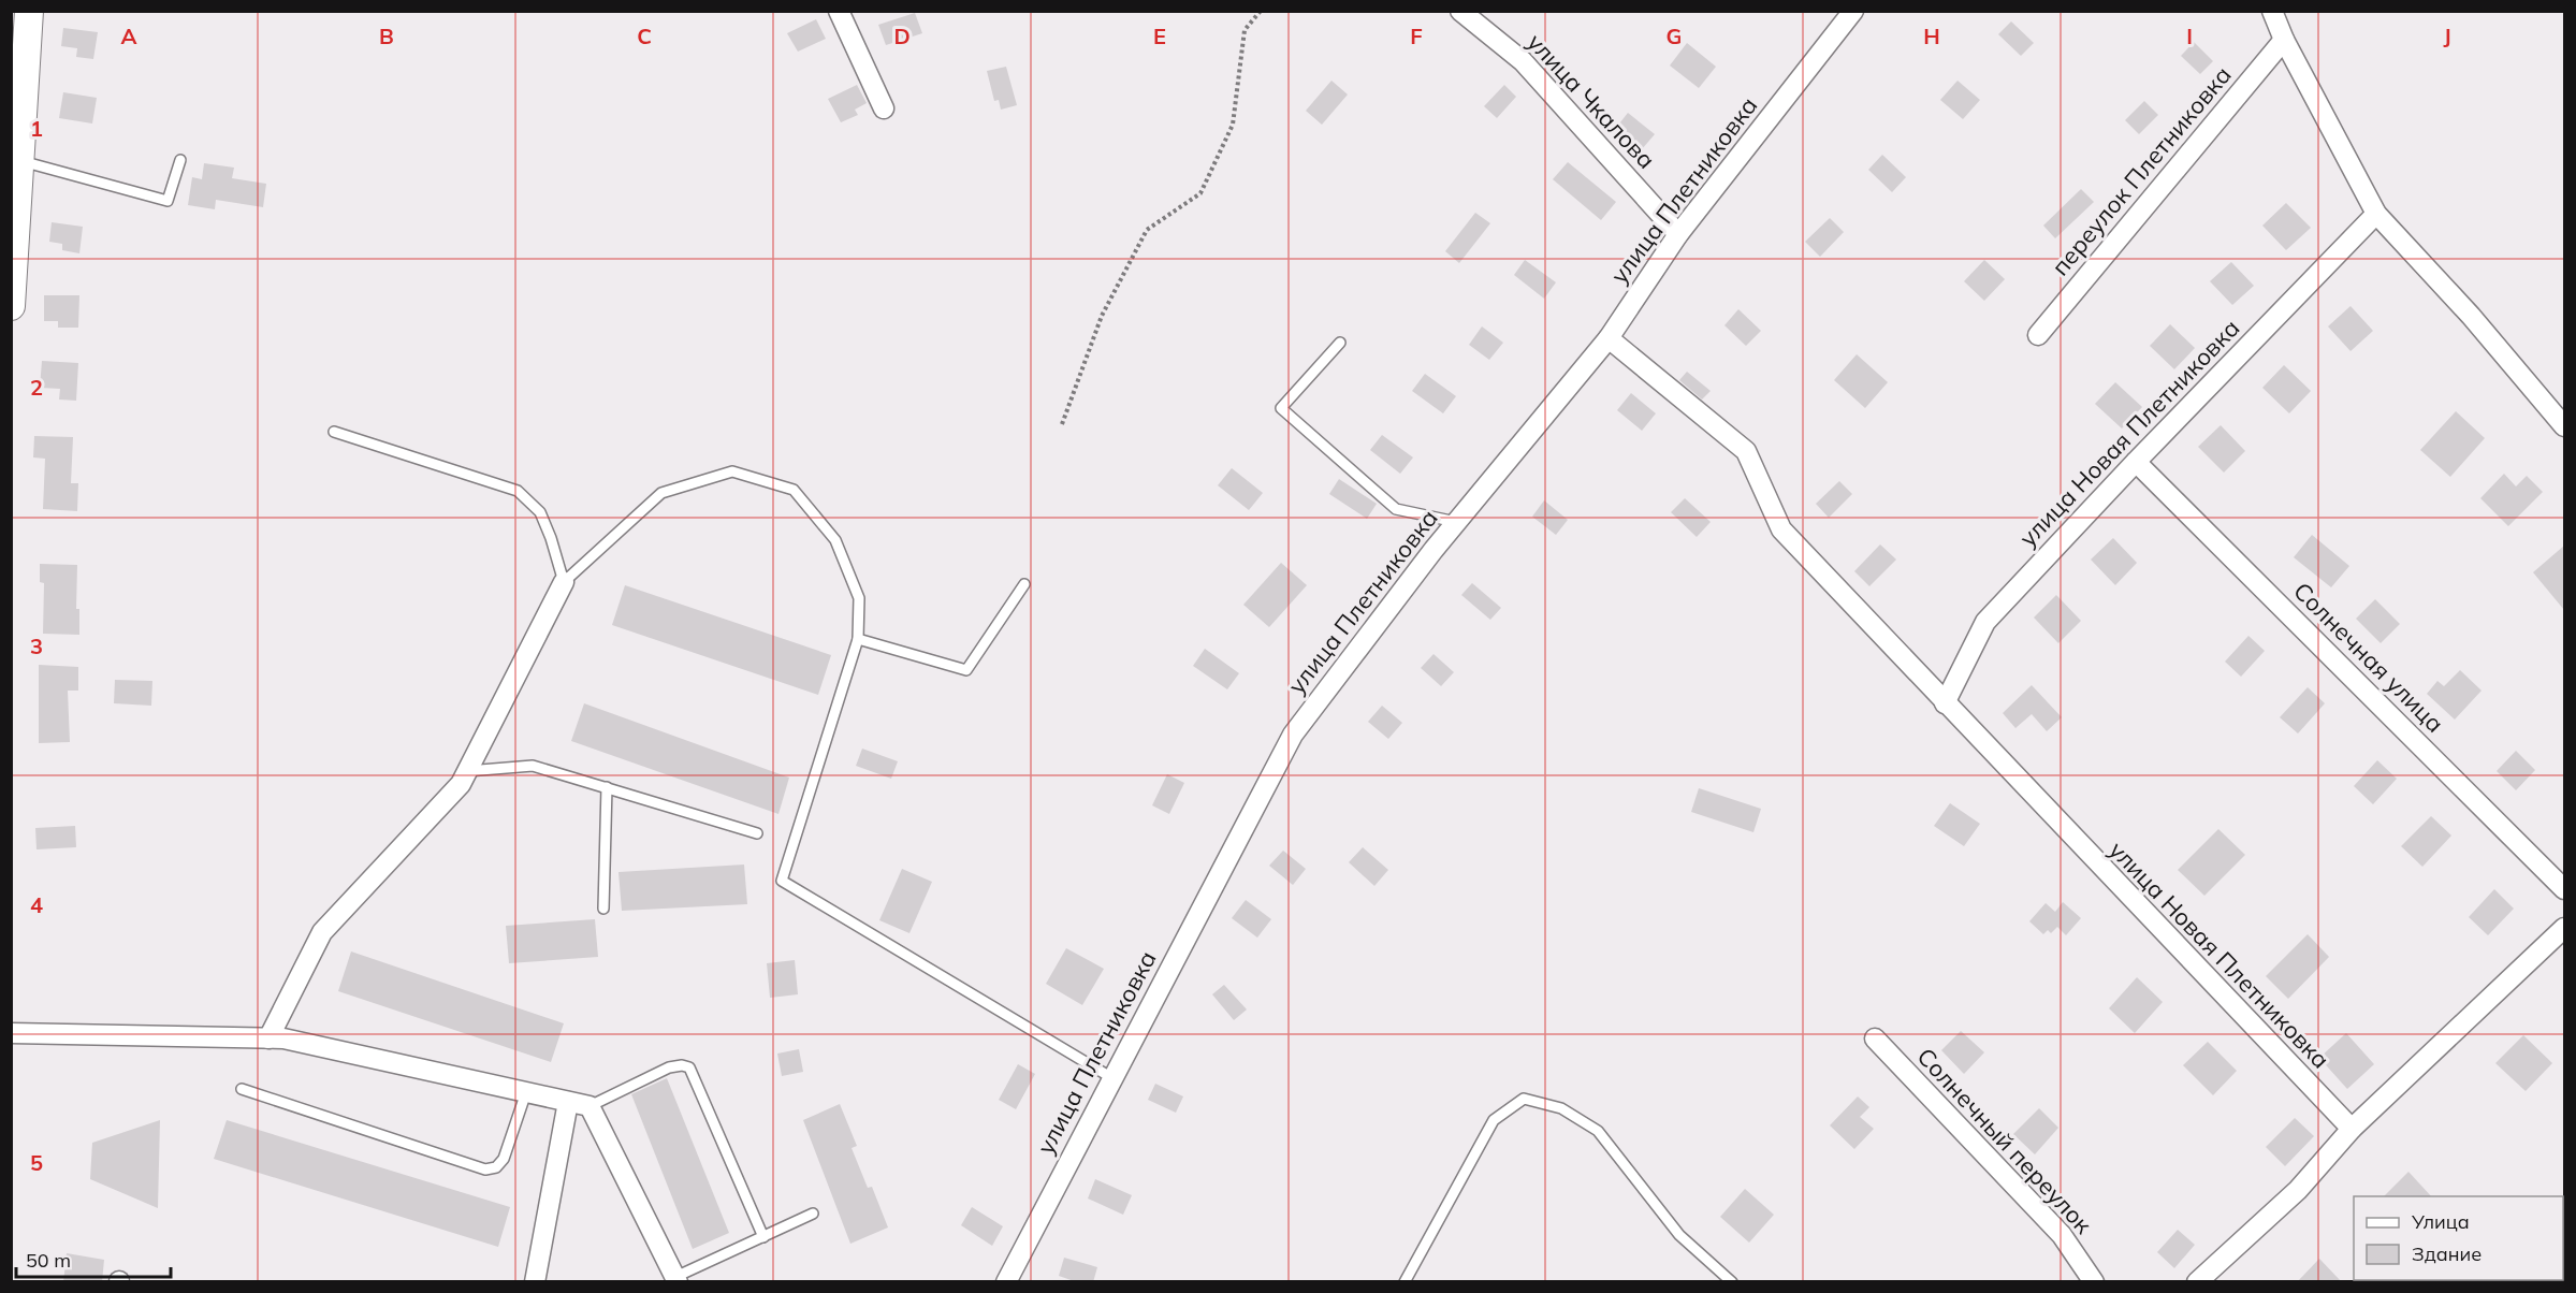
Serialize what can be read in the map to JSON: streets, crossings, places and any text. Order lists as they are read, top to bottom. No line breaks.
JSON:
{"streets":{"street":["улица Чкалова","переулок Плетниковка","улица Плетниковка","улица Новая Плетниковка","Солнечная улица","Солнечный переулок"]},"crossings":[["улица Чкалова","улица Плетниковка"],["улица Плетниковка","улица Новая Плетниковка"],["улица Новая Плетниковка","Солнечная улица"]],"legend":["Улица","Здание"],"scale_bar":"50 m","grid":{"columns":["A","B","C","D","E","F","G","H","I","J"],"rows":["1","2","3","4","5"]}}
